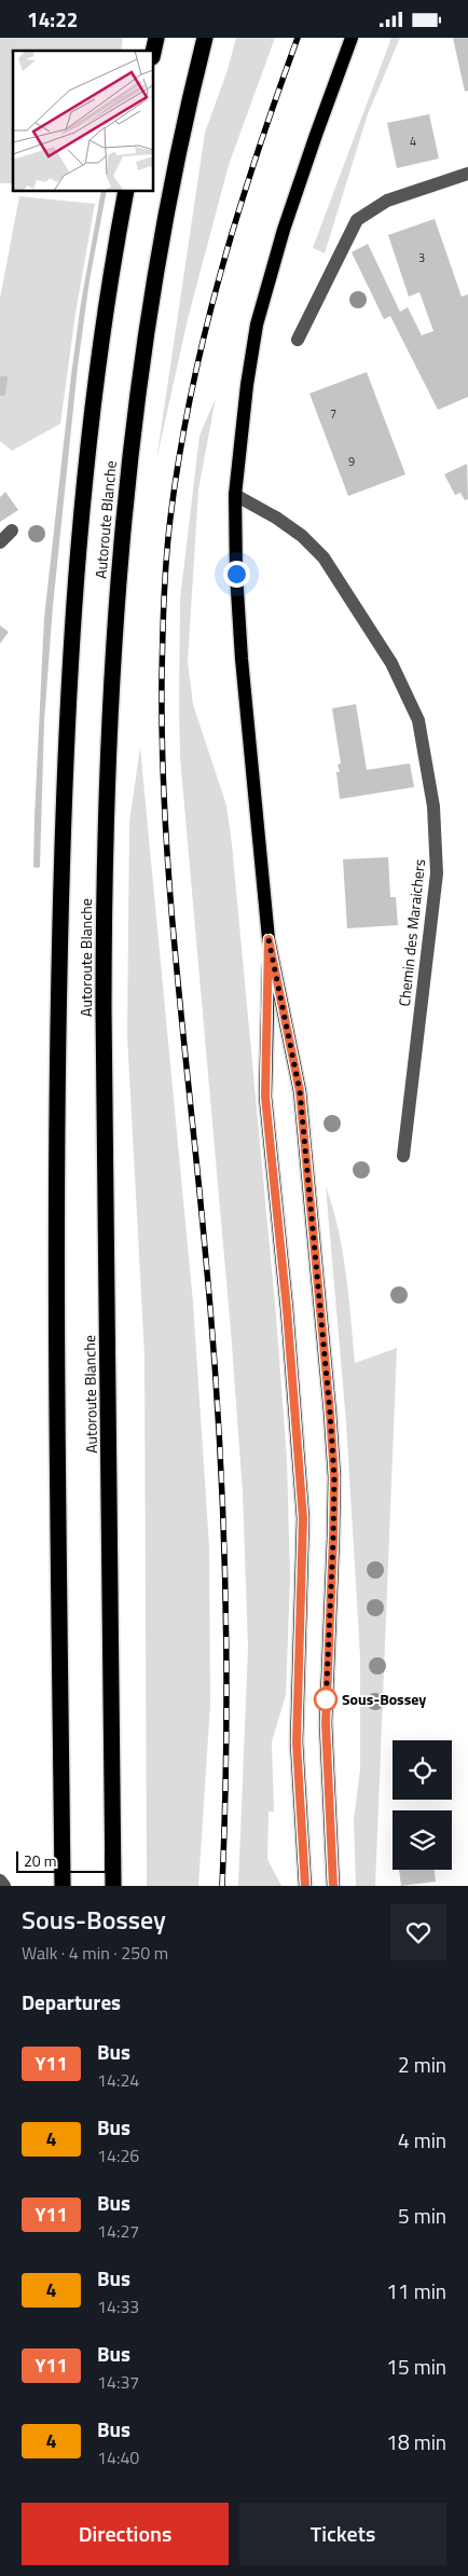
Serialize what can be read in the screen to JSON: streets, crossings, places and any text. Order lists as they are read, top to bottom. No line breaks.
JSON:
{"streets":{"highway":["Autoroute Blanche"],"street":["Chemin des Maraichers"]},"places":["Sous-Bossey"],"lines":["bus line Y11"],"house_numbers":["4","3","7","9"],"scale_bar":"20 m","page":{"status":"14:22","scale":"20 m","heading":[["Sous-Bossey","Walk · 4 min · 250 m"],"Departures"],"list":[{"mark":"Y11","name":"Bus","note":"14:24","value":"2 min"},{"mark":"4","name":"Bus","note":"14:26","value":"4 min"},{"mark":"Y11","name":"Bus","note":"14:27","value":"5 min"},{"mark":"4","name":"Bus","note":"14:33","value":"11 min"},{"mark":"Y11","name":"Bus","note":"14:37","value":"15 min"},{"mark":"4","name":"Bus","note":"14:40","value":"18 min"}],"buttons":["Directions","Tickets"]}}
